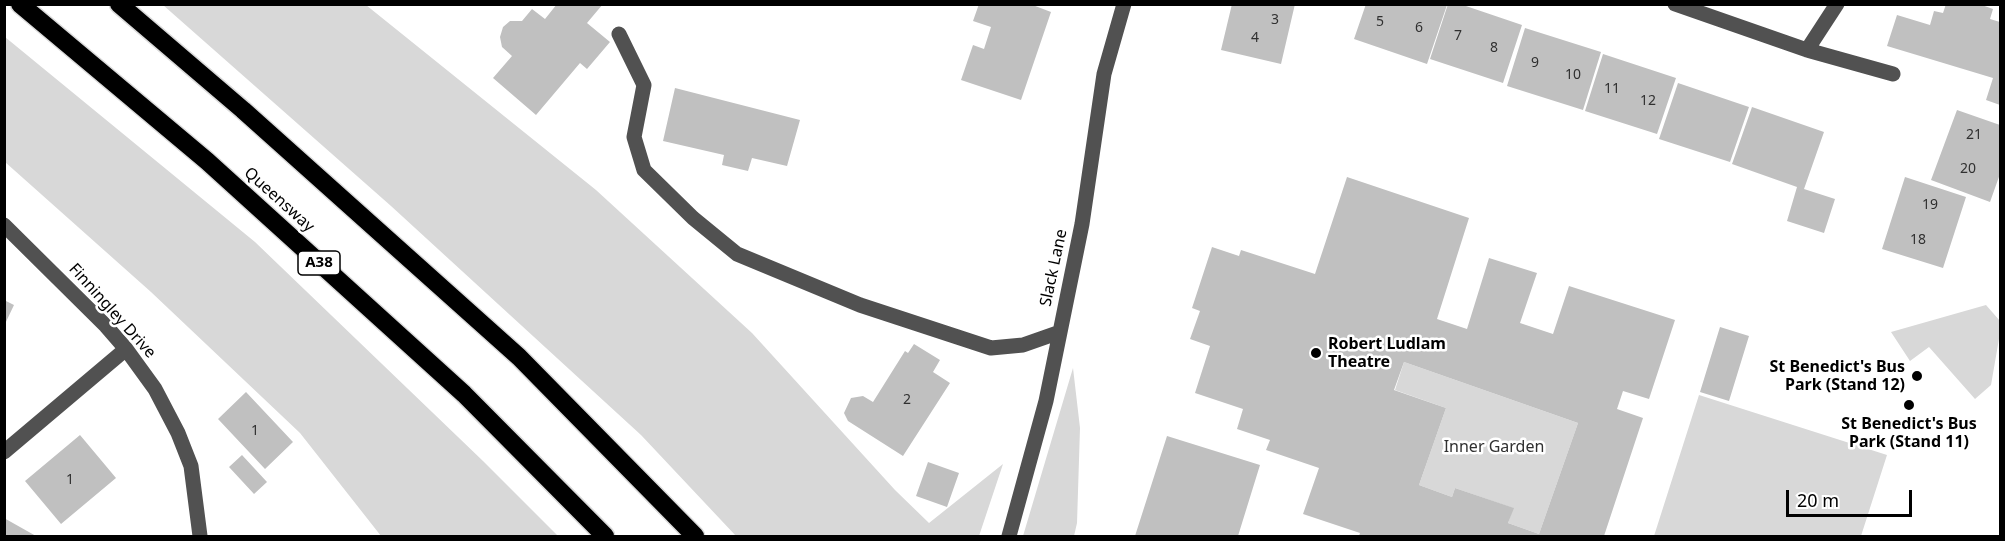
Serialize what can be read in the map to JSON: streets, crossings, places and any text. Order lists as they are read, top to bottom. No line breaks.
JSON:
{"streets":{"highway":["Queensway","A38"],"street":["Slack Lane","Finningley Drive"]},"parks":["Inner Garden"],"places":["Robert Ludlam Theatre","St Benedict's Bus Park (Stand 12)","St Benedict's Bus Park (Stand 11)"],"house_numbers":["3","5","6","7","4","8","9","10","11","12","21","20","19","18","2","1","1"],"scale_bar":"20 m"}
